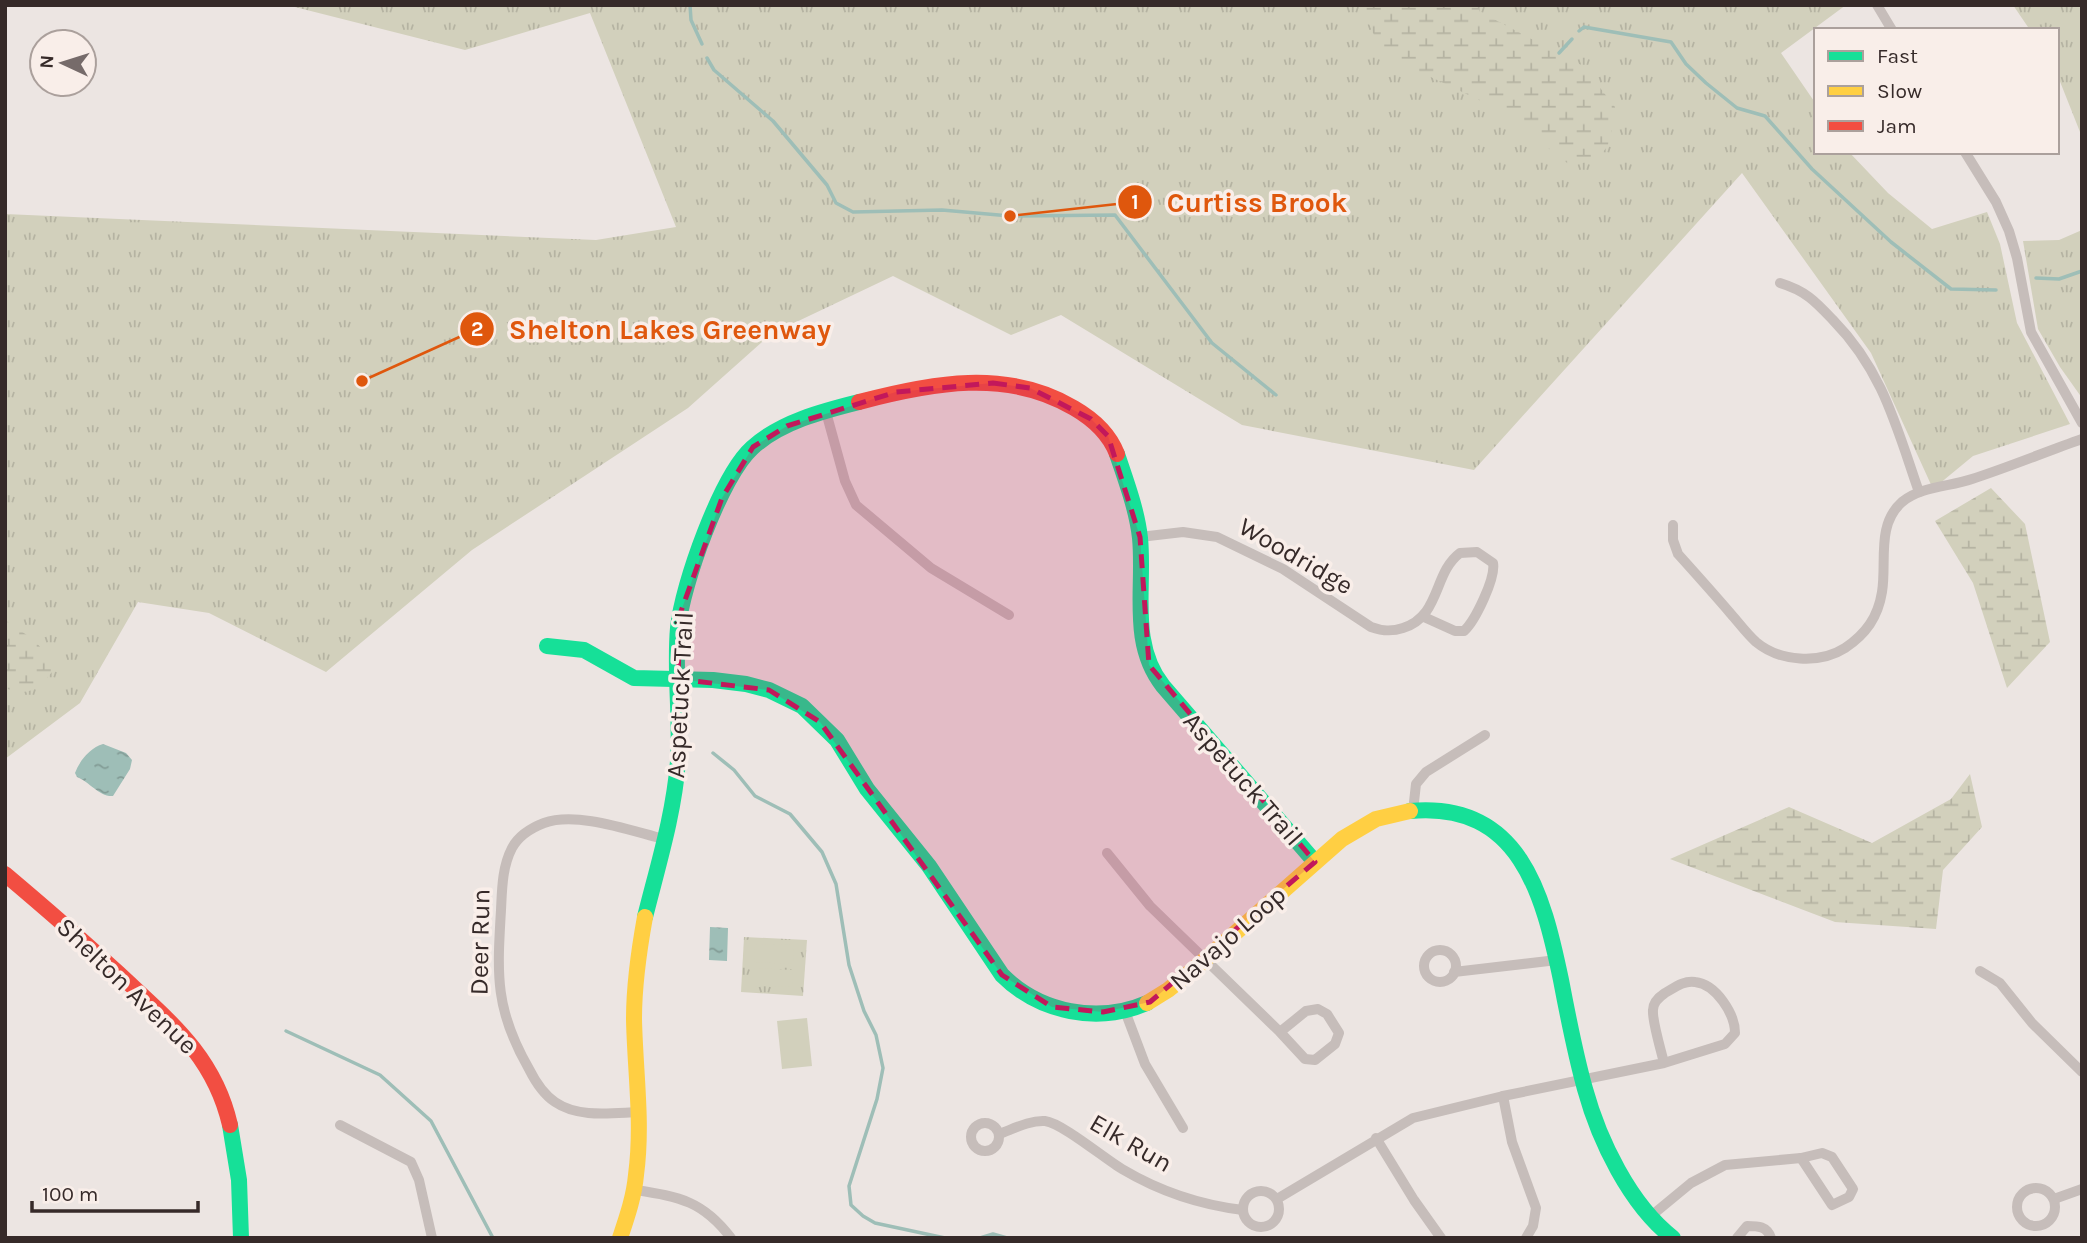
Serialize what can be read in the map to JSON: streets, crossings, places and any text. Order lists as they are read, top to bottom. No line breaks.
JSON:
{"streets":{"street":["Woodridge","Aspetuck Trail","Navajo Loop","Deer Run","Shelton Avenue","Elk Run"]},"crossings":[["Woodridge","Aspetuck Trail"],["Aspetuck Trail","Navajo Loop"],["Aspetuck Trail","Deer Run"]],"places":["Curtiss Brook","Shelton Lakes Greenway"],"legend":["Fast","Slow","Jam"],"scale_bar":"100 m","north":"left"}
